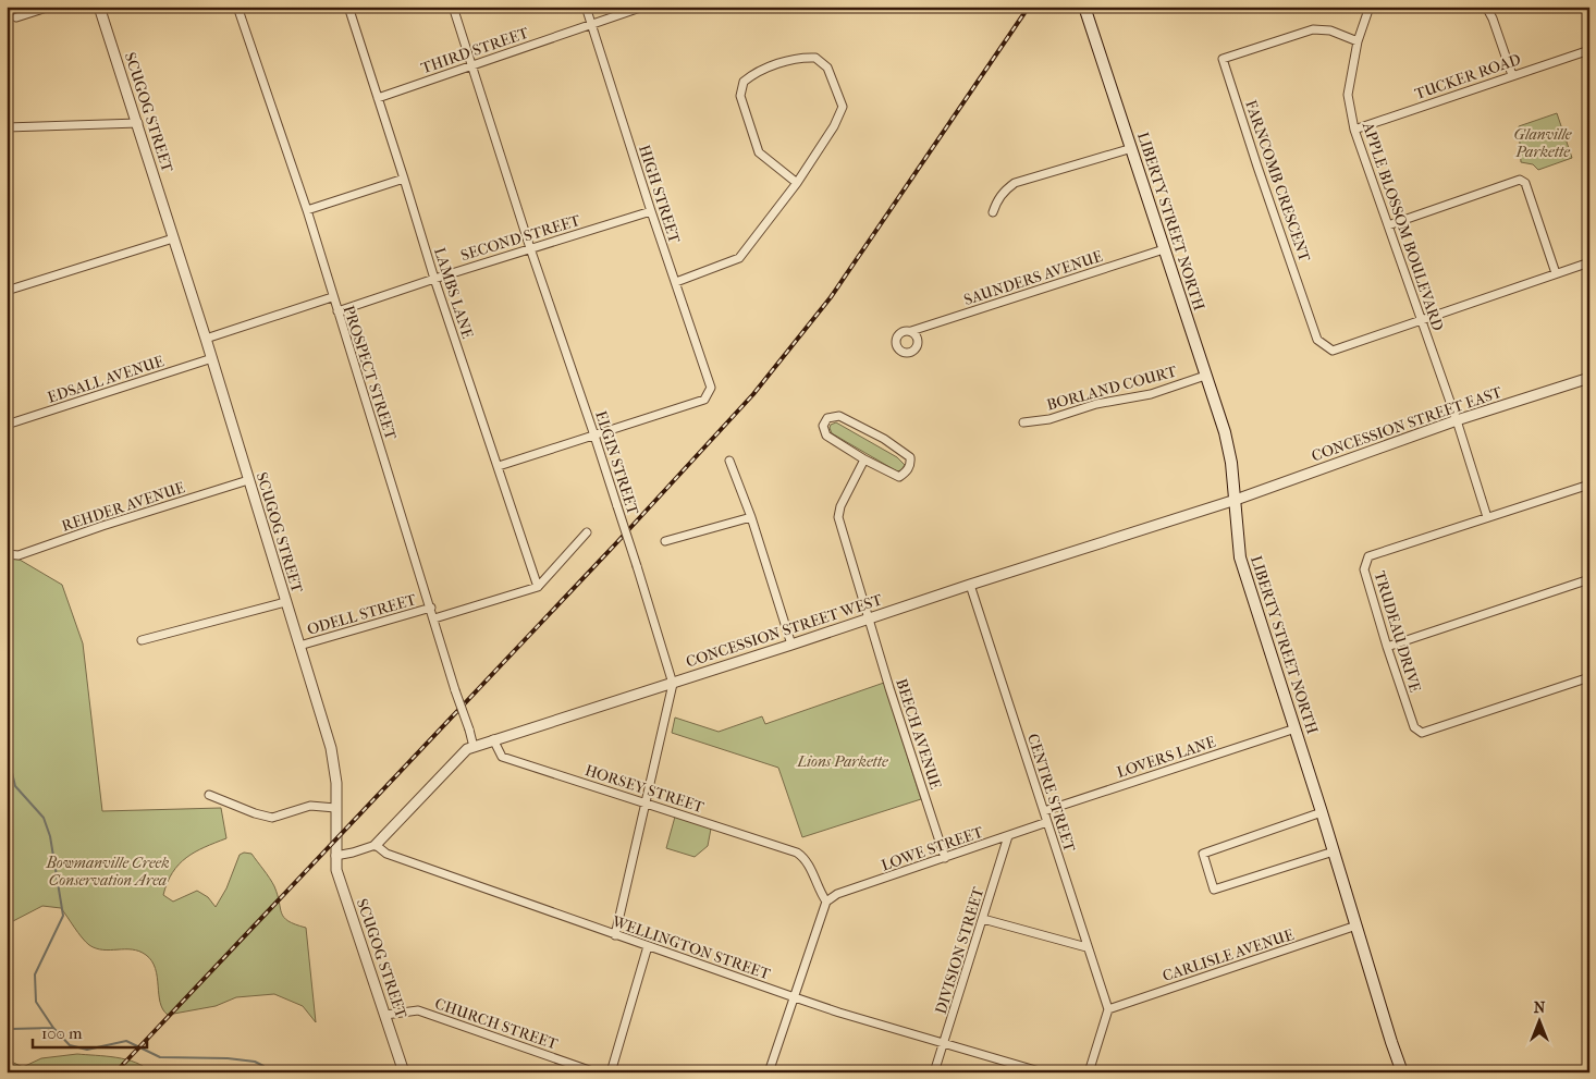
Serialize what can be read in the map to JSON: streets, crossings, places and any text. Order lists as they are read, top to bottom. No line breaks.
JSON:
{"streets":{"main road":["LIBERTY STREET NORTH"],"street":["THIRD STREET","TUCKER ROAD","SCUGOG STREET","FARNCOMB CRESCENT","HIGH STREET","APPLE BLOSSOM BOULEVARD","SECOND STREET","SAUNDERS AVENUE","LAMBS LANE","PROSPECT STREET","EDSALL AVENUE","BORLAND COURT","CONCESSION STREET EAST","ELGIN STREET","REHDER AVENUE","ODELL STREET","CONCESSION STREET WEST","TRUDEAU DRIVE","BEECH AVENUE","LOVERS LANE","HORSEY STREET","CENTRE STREET","LOWE STREET","WELLINGTON STREET","DIVISION STREET","CARLISLE AVENUE","CHURCH STREET"]},"crossings":[["THIRD STREET","HIGH STREET"],["THIRD STREET","LAMBS LANE"],["THIRD STREET","ELGIN STREET"],["TUCKER ROAD","APPLE BLOSSOM BOULEVARD"],["SCUGOG STREET","EDSALL AVENUE"],["SCUGOG STREET","REHDER AVENUE"],["SCUGOG STREET","ODELL STREET"],["SCUGOG STREET","CHURCH STREET"],["FARNCOMB CRESCENT","APPLE BLOSSOM BOULEVARD"],["HIGH STREET","SECOND STREET"],["HIGH STREET","ELGIN STREET"],["LIBERTY STREET NORTH","SAUNDERS AVENUE"],["LIBERTY STREET NORTH","BORLAND COURT"],["LIBERTY STREET NORTH","CONCESSION STREET EAST"],["LIBERTY STREET NORTH","CONCESSION STREET WEST"],["LIBERTY STREET NORTH","LOVERS LANE"],["LIBERTY STREET NORTH","CARLISLE AVENUE"],["APPLE BLOSSOM BOULEVARD","CONCESSION STREET EAST"],["APPLE BLOSSOM BOULEVARD","TRUDEAU DRIVE"],["SECOND STREET","LAMBS LANE"],["SECOND STREET","PROSPECT STREET"],["SECOND STREET","ELGIN STREET"],["LAMBS LANE","ODELL STREET"],["PROSPECT STREET","ODELL STREET"],["PROSPECT STREET","CONCESSION STREET WEST"],["CONCESSION STREET EAST","CONCESSION STREET WEST"],["ELGIN STREET","CONCESSION STREET WEST"],["ELGIN STREET","HORSEY STREET"],["ELGIN STREET","WELLINGTON STREET"],["CONCESSION STREET WEST","BEECH AVENUE"],["CONCESSION STREET WEST","HORSEY STREET"],["CONCESSION STREET WEST","CENTRE STREET"],["CONCESSION STREET WEST","WELLINGTON STREET"],["BEECH AVENUE","LOWE STREET"],["LOVERS LANE","CENTRE STREET"],["HORSEY STREET","LOWE STREET"],["CENTRE STREET","LOWE STREET"],["CENTRE STREET","CARLISLE AVENUE"],["LOWE STREET","DIVISION STREET"],["WELLINGTON STREET","DIVISION STREET"]],"parks":["Glanville Parkette","Lions Parkette","Bowmanville Creek Conservation Area"],"scale_bar":"100 m","north":"top"}
